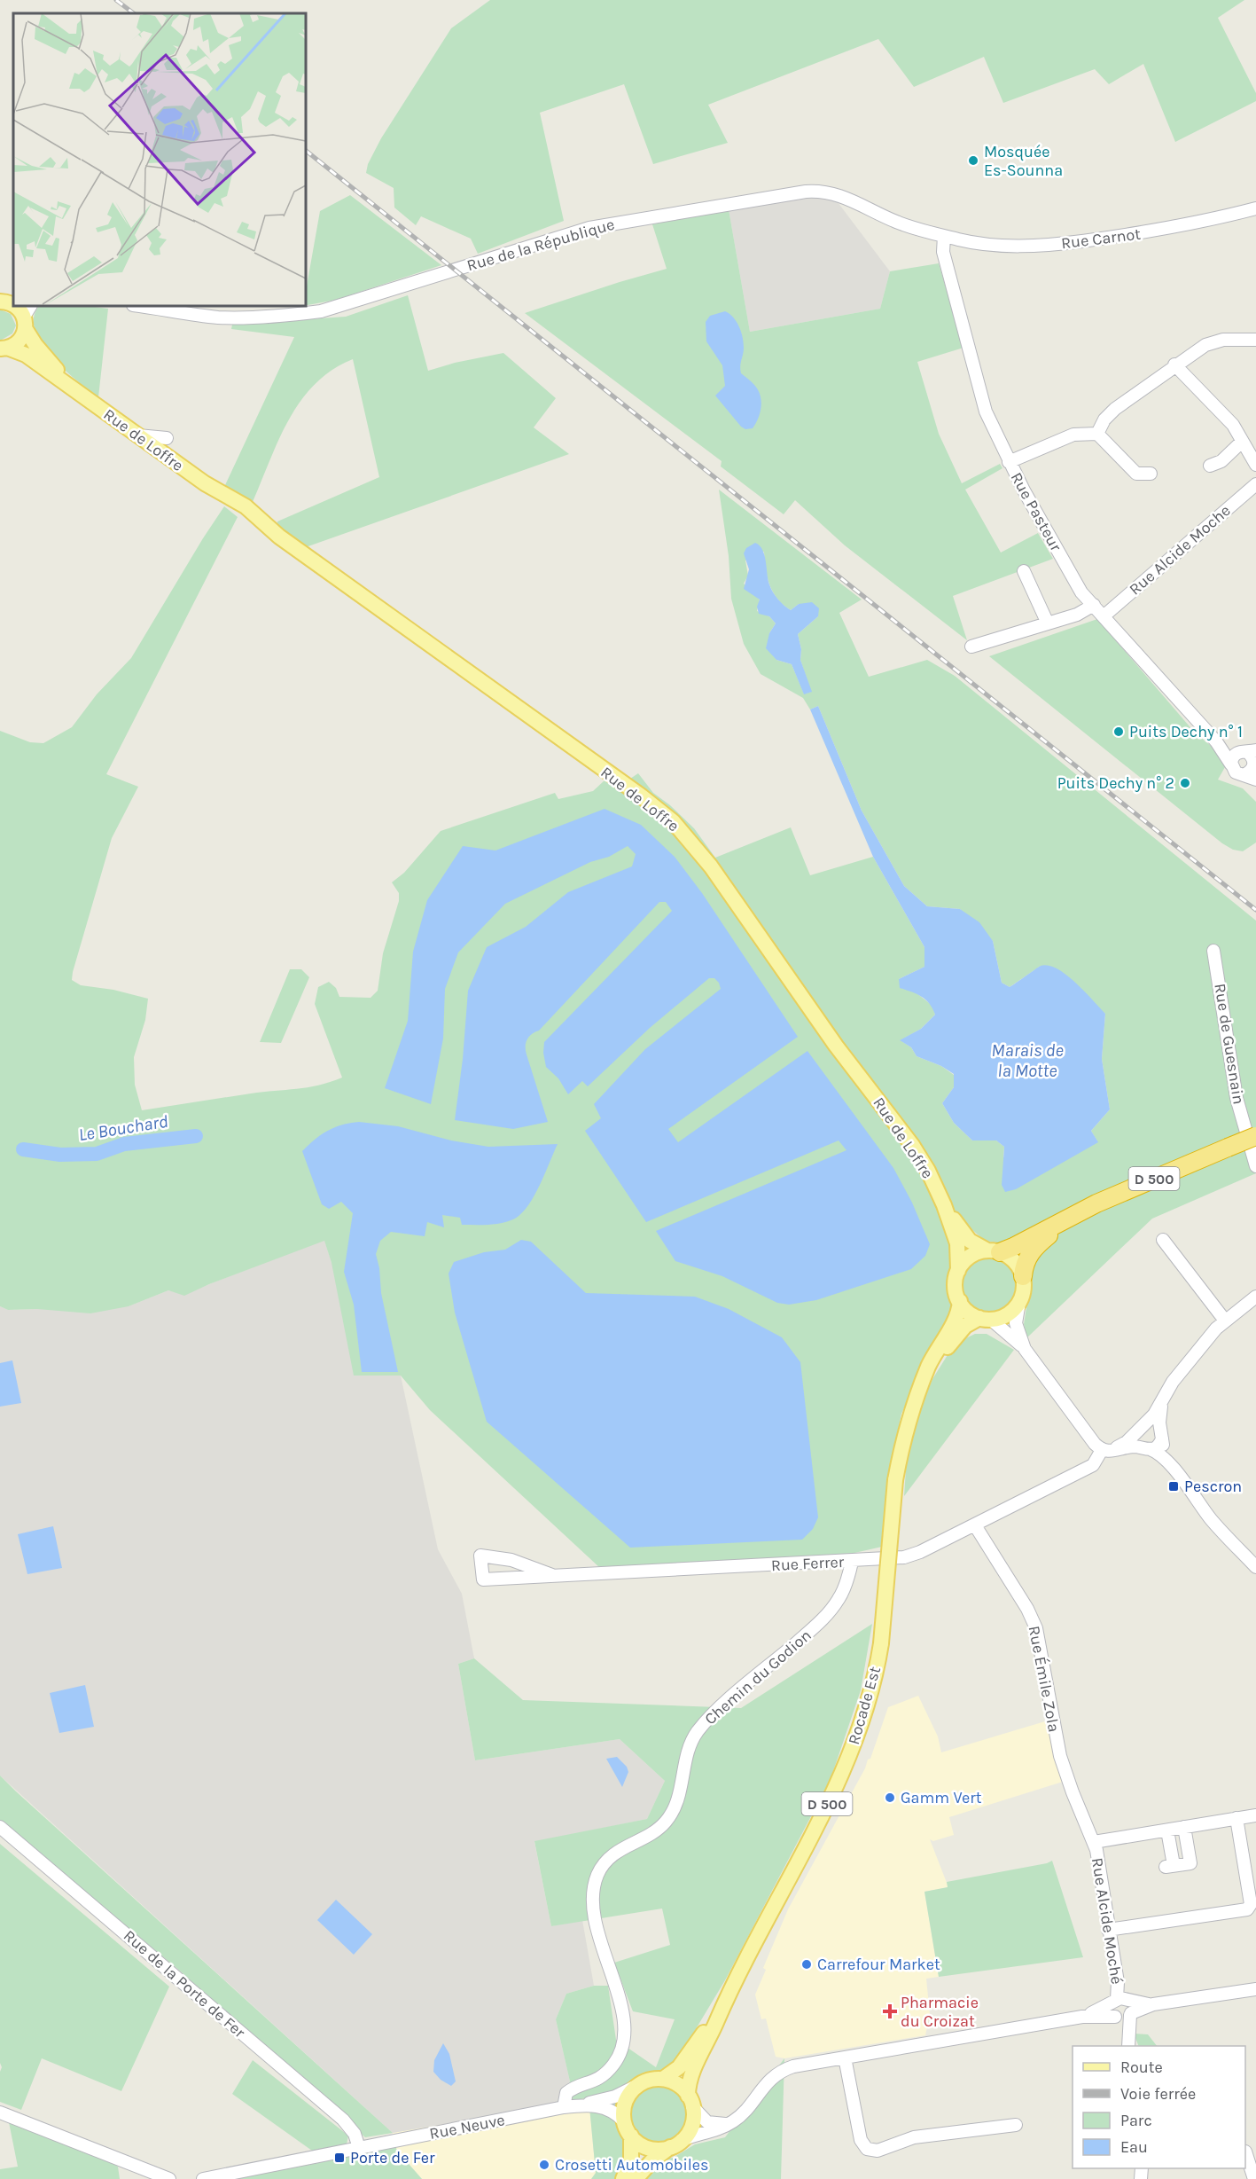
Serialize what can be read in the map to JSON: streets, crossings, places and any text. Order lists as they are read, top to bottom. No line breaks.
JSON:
{"streets":{"highway":["D 500"],"main road":["Rue de Loffre","Rocade Est"],"street":["Rue Carnot","Rue de la République","Rue Pasteur","Rue Alcide Moche","Rue de Guesnain","Rue Ferrer","Chemin du Godion","Rue Émile Zola","Rue Alcide Moché","Rue de la Porte de Fer","Rue Neuve"]},"crossings":[["Rue Carnot","Rue de la République"],["Rue Carnot","Rue Pasteur"],["Rue de la République","Rue Pasteur"],["Rue de Loffre","D 500"],["Rue Pasteur","Rue Alcide Moche"],["D 500","Rocade Est"],["D 500","Rue Neuve"],["Rue Ferrer","Chemin du Godion"],["Rue Ferrer","Rue Émile Zola"],["Chemin du Godion","Rue Neuve"],["Rue Émile Zola","Rue Alcide Moché"],["Rue de la Porte de Fer","Rue Neuve"]],"water":["Marais de la Motte","Le Bouchard"],"places":{"other":["Mosquée Es-Sounna","Puits Dechy n° 1","Puits Dechy n° 2","Gamm Vert","Carrefour Market","Crosetti Automobiles"],"transit":["Pescron","Porte de Fer"],"health":["Pharmacie du Croizat"]},"legend":["Route","Voie ferrée","Parc","Eau"]}
